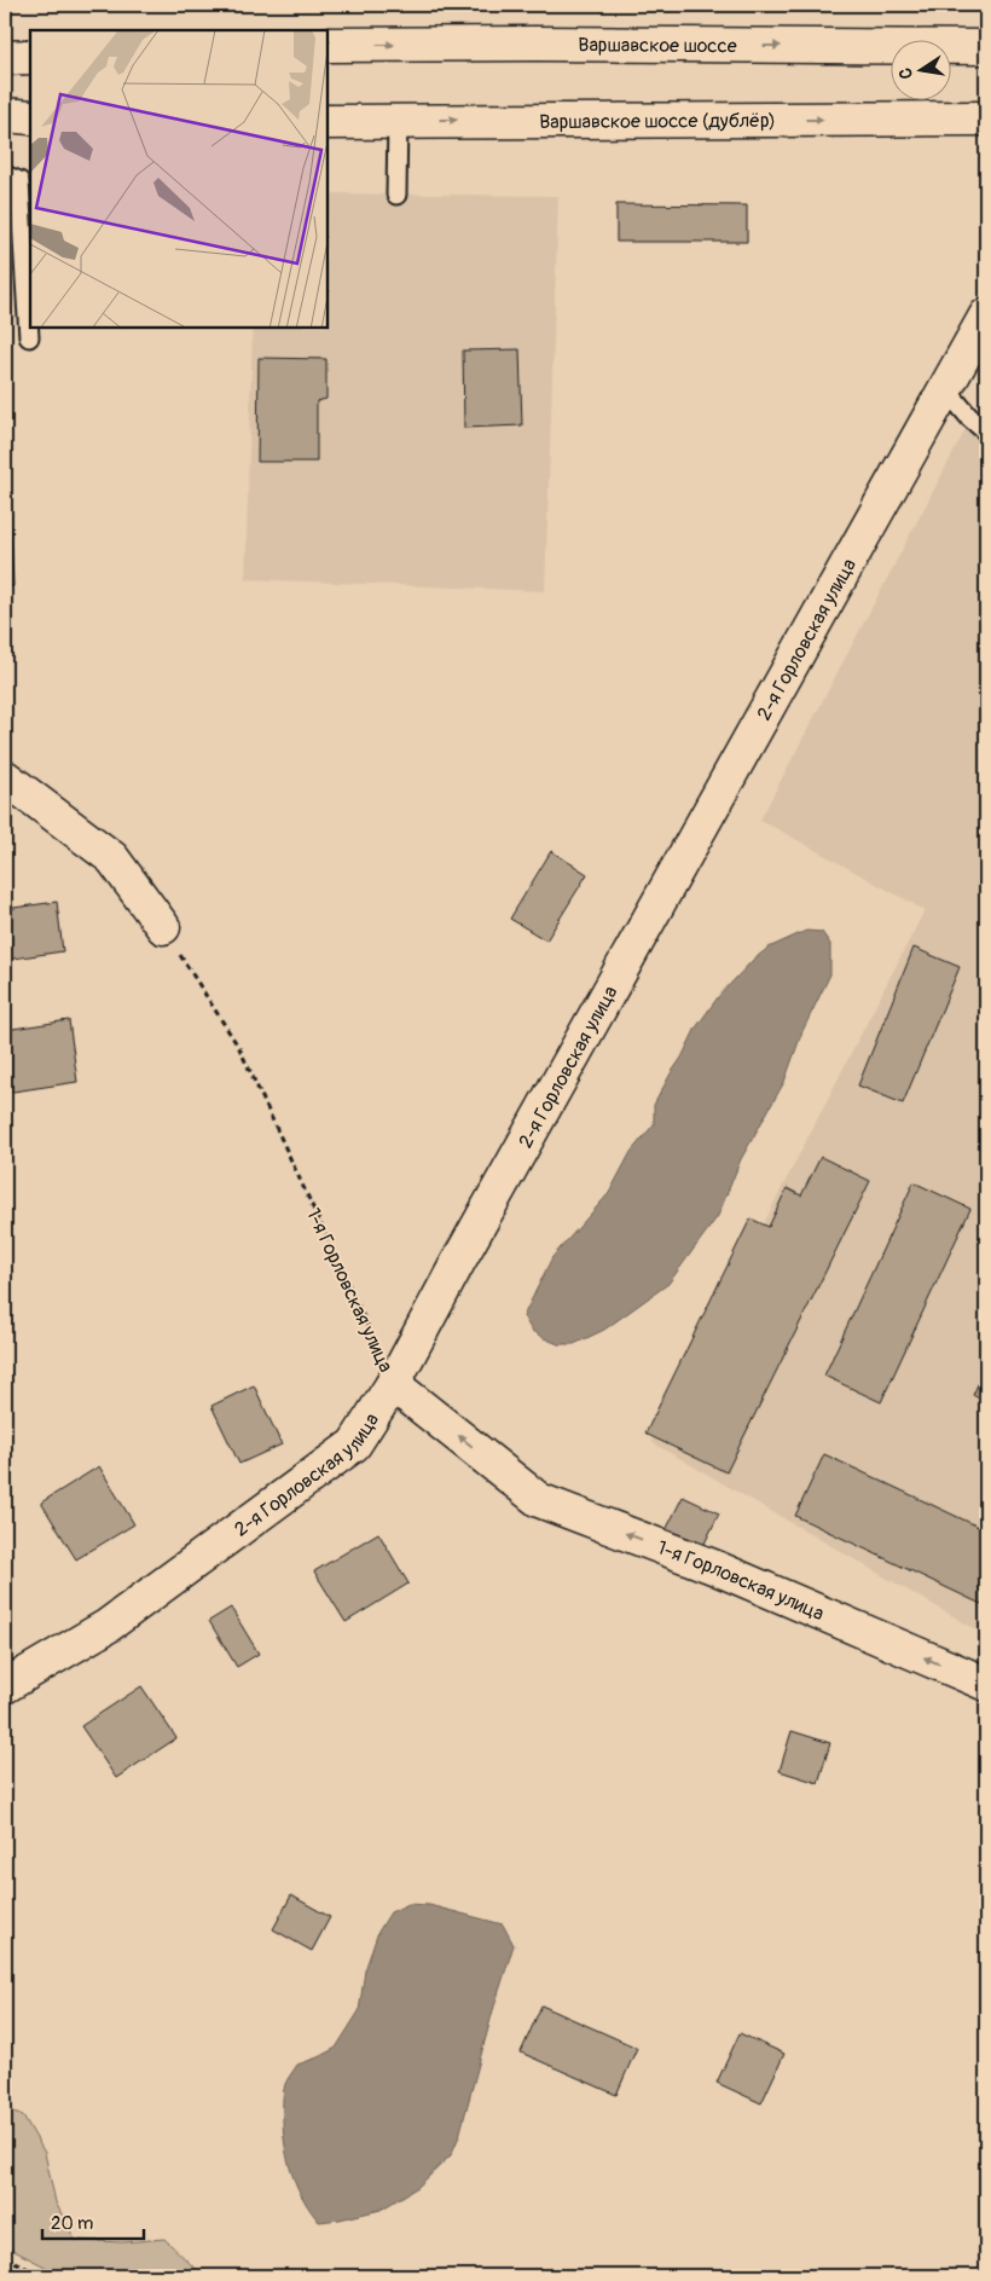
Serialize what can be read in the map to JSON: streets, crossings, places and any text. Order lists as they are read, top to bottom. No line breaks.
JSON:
{"streets":{"street":["Варшавское шоссе","Варшавское шоссе (дублёр)","2-я Горловская улица","1-я Горловская улица"]},"crossings":[["2-я Горловская улица","1-я Горловская улица"]],"one_way":["Варшавское шоссе","Варшавское шоссе (дублёр)","1-я Горловская улица"],"scale_bar":"20 m","north":"left"}
